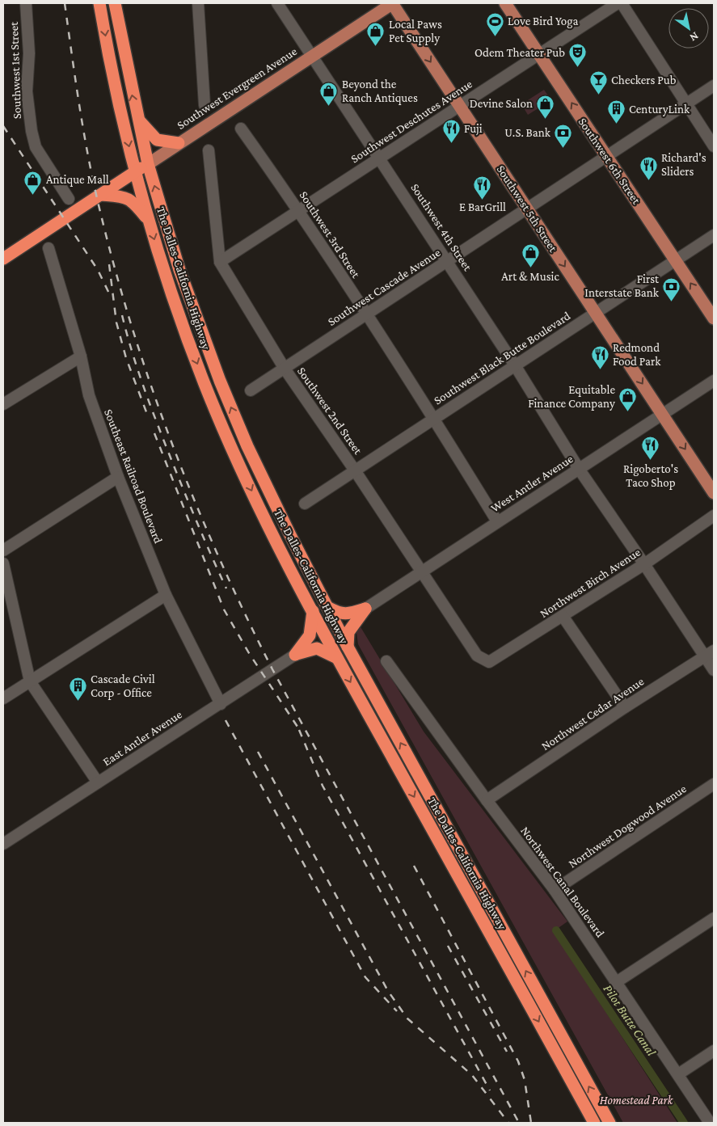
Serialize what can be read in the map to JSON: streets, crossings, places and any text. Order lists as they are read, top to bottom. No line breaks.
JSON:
{"streets":{"highway":["Southwest Evergreen Avenue","The Dalles-California Highway"],"main road":["Southwest 6th Street","Southwest 5th Street"],"street":["Southwest 1st Street","Southwest Deschutes Avenue","Southwest 4th Street","Southwest 3rd Street","Southwest Cascade Avenue","Southwest Black Butte Boulevard","Southwest 2nd Street","Southeast Railroad Boulevard","West Antler Avenue","Northwest Birch Avenue","Northwest Cedar Avenue","East Antler Avenue","Northwest Dogwood Avenue","Northwest Canal Boulevard"]},"crossings":[["Southwest Evergreen Avenue","Southwest 5th Street"],["Southwest Evergreen Avenue","Southwest 4th Street"],["Southwest Evergreen Avenue","The Dalles-California Highway"],["Southwest Deschutes Avenue","Southwest 6th Street"],["Southwest Deschutes Avenue","Southwest 5th Street"],["Southwest Deschutes Avenue","Southwest 4th Street"],["Southwest Deschutes Avenue","Southwest 3rd Street"],["Southwest Deschutes Avenue","Southwest 2nd Street"],["Southwest 6th Street","Southwest Cascade Avenue"],["Southwest 6th Street","Southwest Black Butte Boulevard"],["Southwest 5th Street","Southwest Cascade Avenue"],["Southwest 5th Street","Southwest Black Butte Boulevard"],["Southwest 5th Street","West Antler Avenue"],["Southwest 4th Street","Southwest Cascade Avenue"],["Southwest 4th Street","Southwest Black Butte Boulevard"],["Southwest 4th Street","West Antler Avenue"],["Southwest 4th Street","Northwest Birch Avenue"],["Southwest 4th Street","Northwest Cedar Avenue"],["Southwest 3rd Street","Southwest Cascade Avenue"],["Southwest 3rd Street","Southwest Black Butte Boulevard"],["Southwest 3rd Street","West Antler Avenue"],["Southwest Cascade Avenue","Southwest 2nd Street"],["Southwest Black Butte Boulevard","Southwest 2nd Street"],["Southwest 2nd Street","West Antler Avenue"],["Southwest 2nd Street","Northwest Birch Avenue"],["Southeast Railroad Boulevard","East Antler Avenue"],["Northwest Cedar Avenue","Northwest Canal Boulevard"],["Northwest Dogwood Avenue","Northwest Canal Boulevard"]],"one_way":["Southwest 6th Street","Southwest 5th Street"],"water":["Pilot Butte Canal"],"parks":["Homestead Park"],"places":{"sports":["Love Bird Yoga"],"shop":["Local Paws Pet Supply","Beyond the Ranch Antiques","Devine Salon","Antique Mall","Art & Music","Equitable Finance Company"],"theatre":["Odem Theater Pub"],"bar":["Checkers Pub"],"building":["CenturyLink","Cascade Civil Corp - Office"],"restaurant":["Fuji","Richard's Sliders","E BarGrill","Redmond Food Park","Rigoberto's Taco Shop"],"bank":["U.S. Bank","First Interstate Bank"]},"north":"bottom right"}
